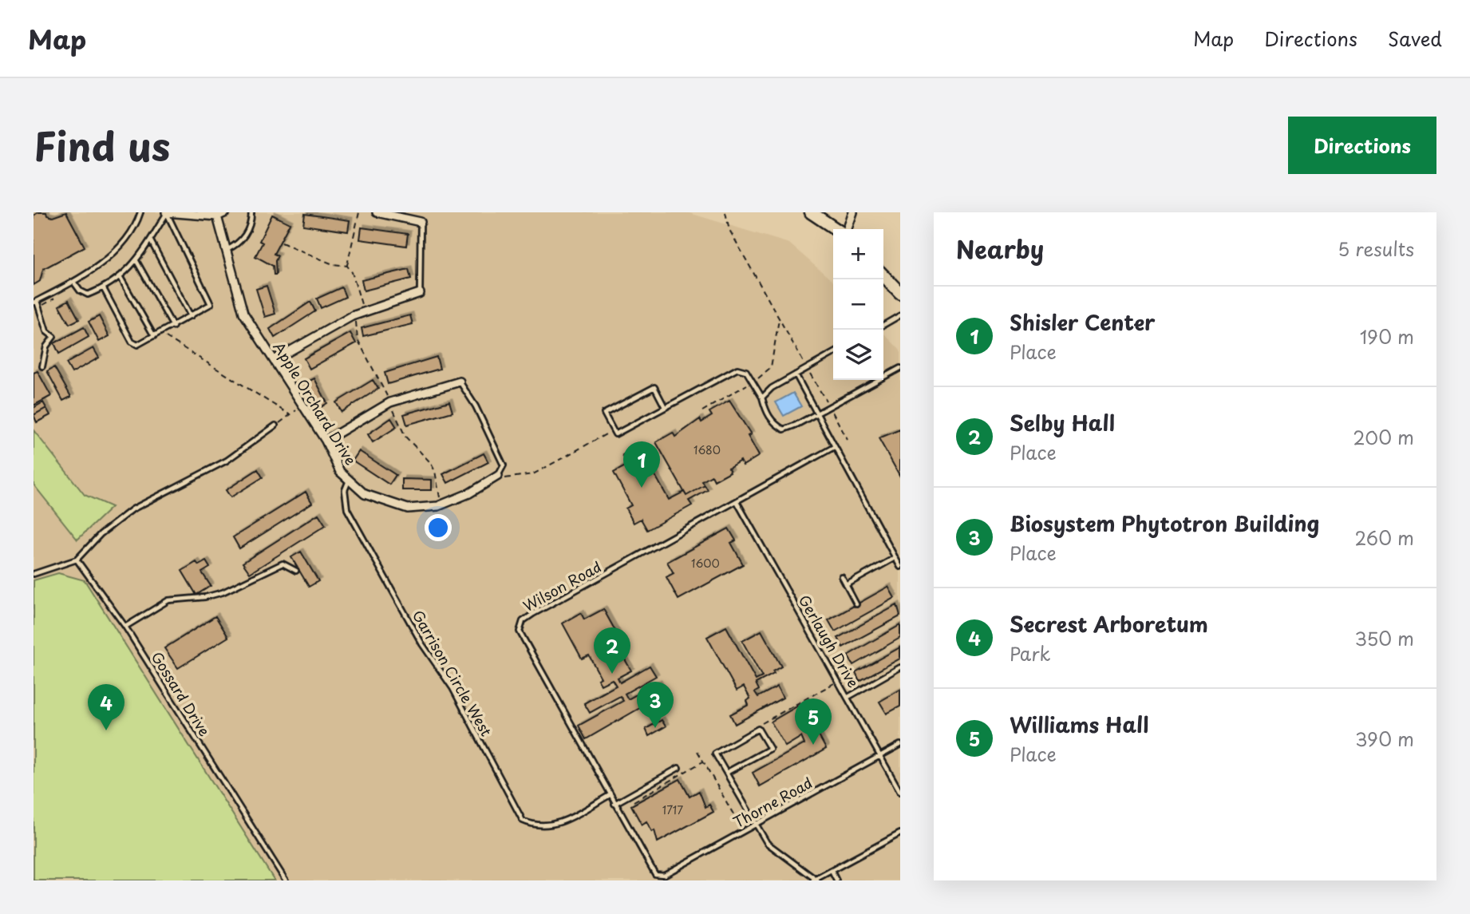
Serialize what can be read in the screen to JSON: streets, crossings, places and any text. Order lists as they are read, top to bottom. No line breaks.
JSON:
{"streets":{"street":["Apple Orchard Drive"],"lane":["Wilson Road","Gerlaugh Drive","Garrison Circle West","Gossard Drive","Thorne Road"]},"crossings":[["Apple Orchard Drive","Garrison Circle West"],["Wilson Road","Gerlaugh Drive"],["Wilson Road","Garrison Circle West"],["Wilson Road","Thorne Road"],["Gerlaugh Drive","Thorne Road"]],"house_numbers":["1680","1600","1717"],"page":{"header":"Map","nav":["Map","Directions","Saved"],"title":"Find us","buttons":"Directions","heading":["Nearby","5 results"],"map_buttons":["+","−"],"list":[{"mark":"1","name":"Shisler Center","note":"Place","value":"190 m"},{"mark":"2","name":"Selby Hall","note":"Place","value":"200 m"},{"mark":"3","name":"Biosystem Phytotron Building","note":"Place","value":"260 m"},{"mark":"4","name":"Secrest Arboretum","note":"Park","value":"350 m"},{"mark":"5","name":"Williams Hall","note":"Place","value":"390 m"}],"pins":["1","2","3","4","5"]}}
